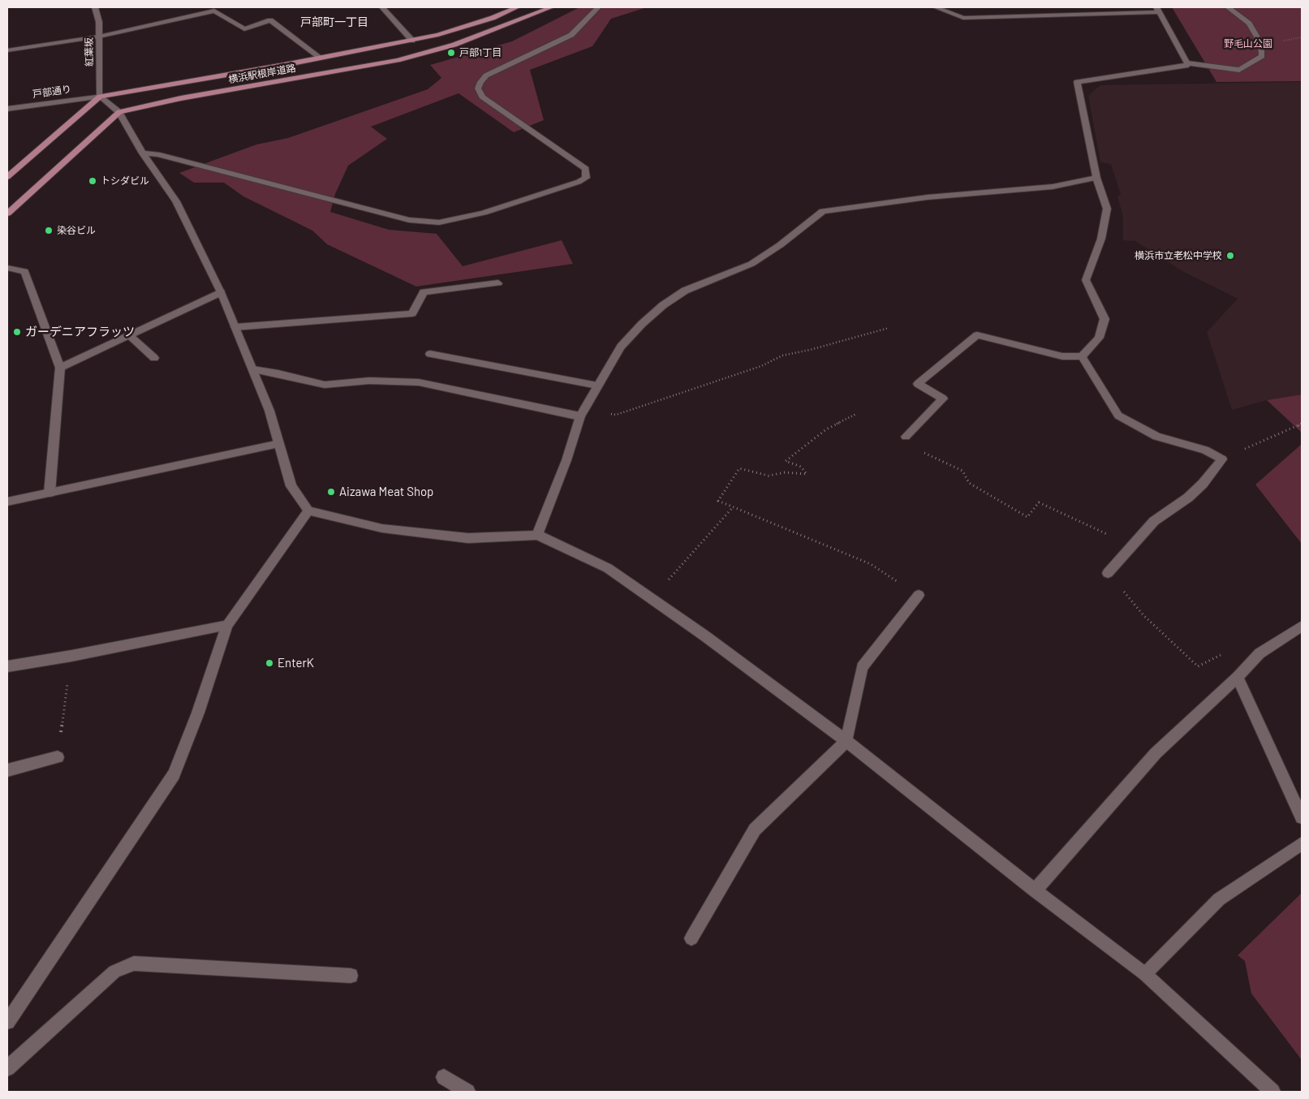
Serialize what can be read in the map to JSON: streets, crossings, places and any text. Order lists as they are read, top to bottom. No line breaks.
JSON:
{"streets":{"main road":["横浜駅根岸道路"],"street":["紅葉坂","戸部通り"]},"crossings":[["紅葉坂","横浜駅根岸道路"],["紅葉坂","戸部通り"],["横浜駅根岸道路","戸部通り"]],"districts":["戸部町一丁目"],"parks":["野毛山公園"],"places":["戸部1丁目","トシダビル","染谷ビル","横浜市立老松中学校","ガーデニアフラッツ","Aizawa Meat Shop","EnterK"]}
